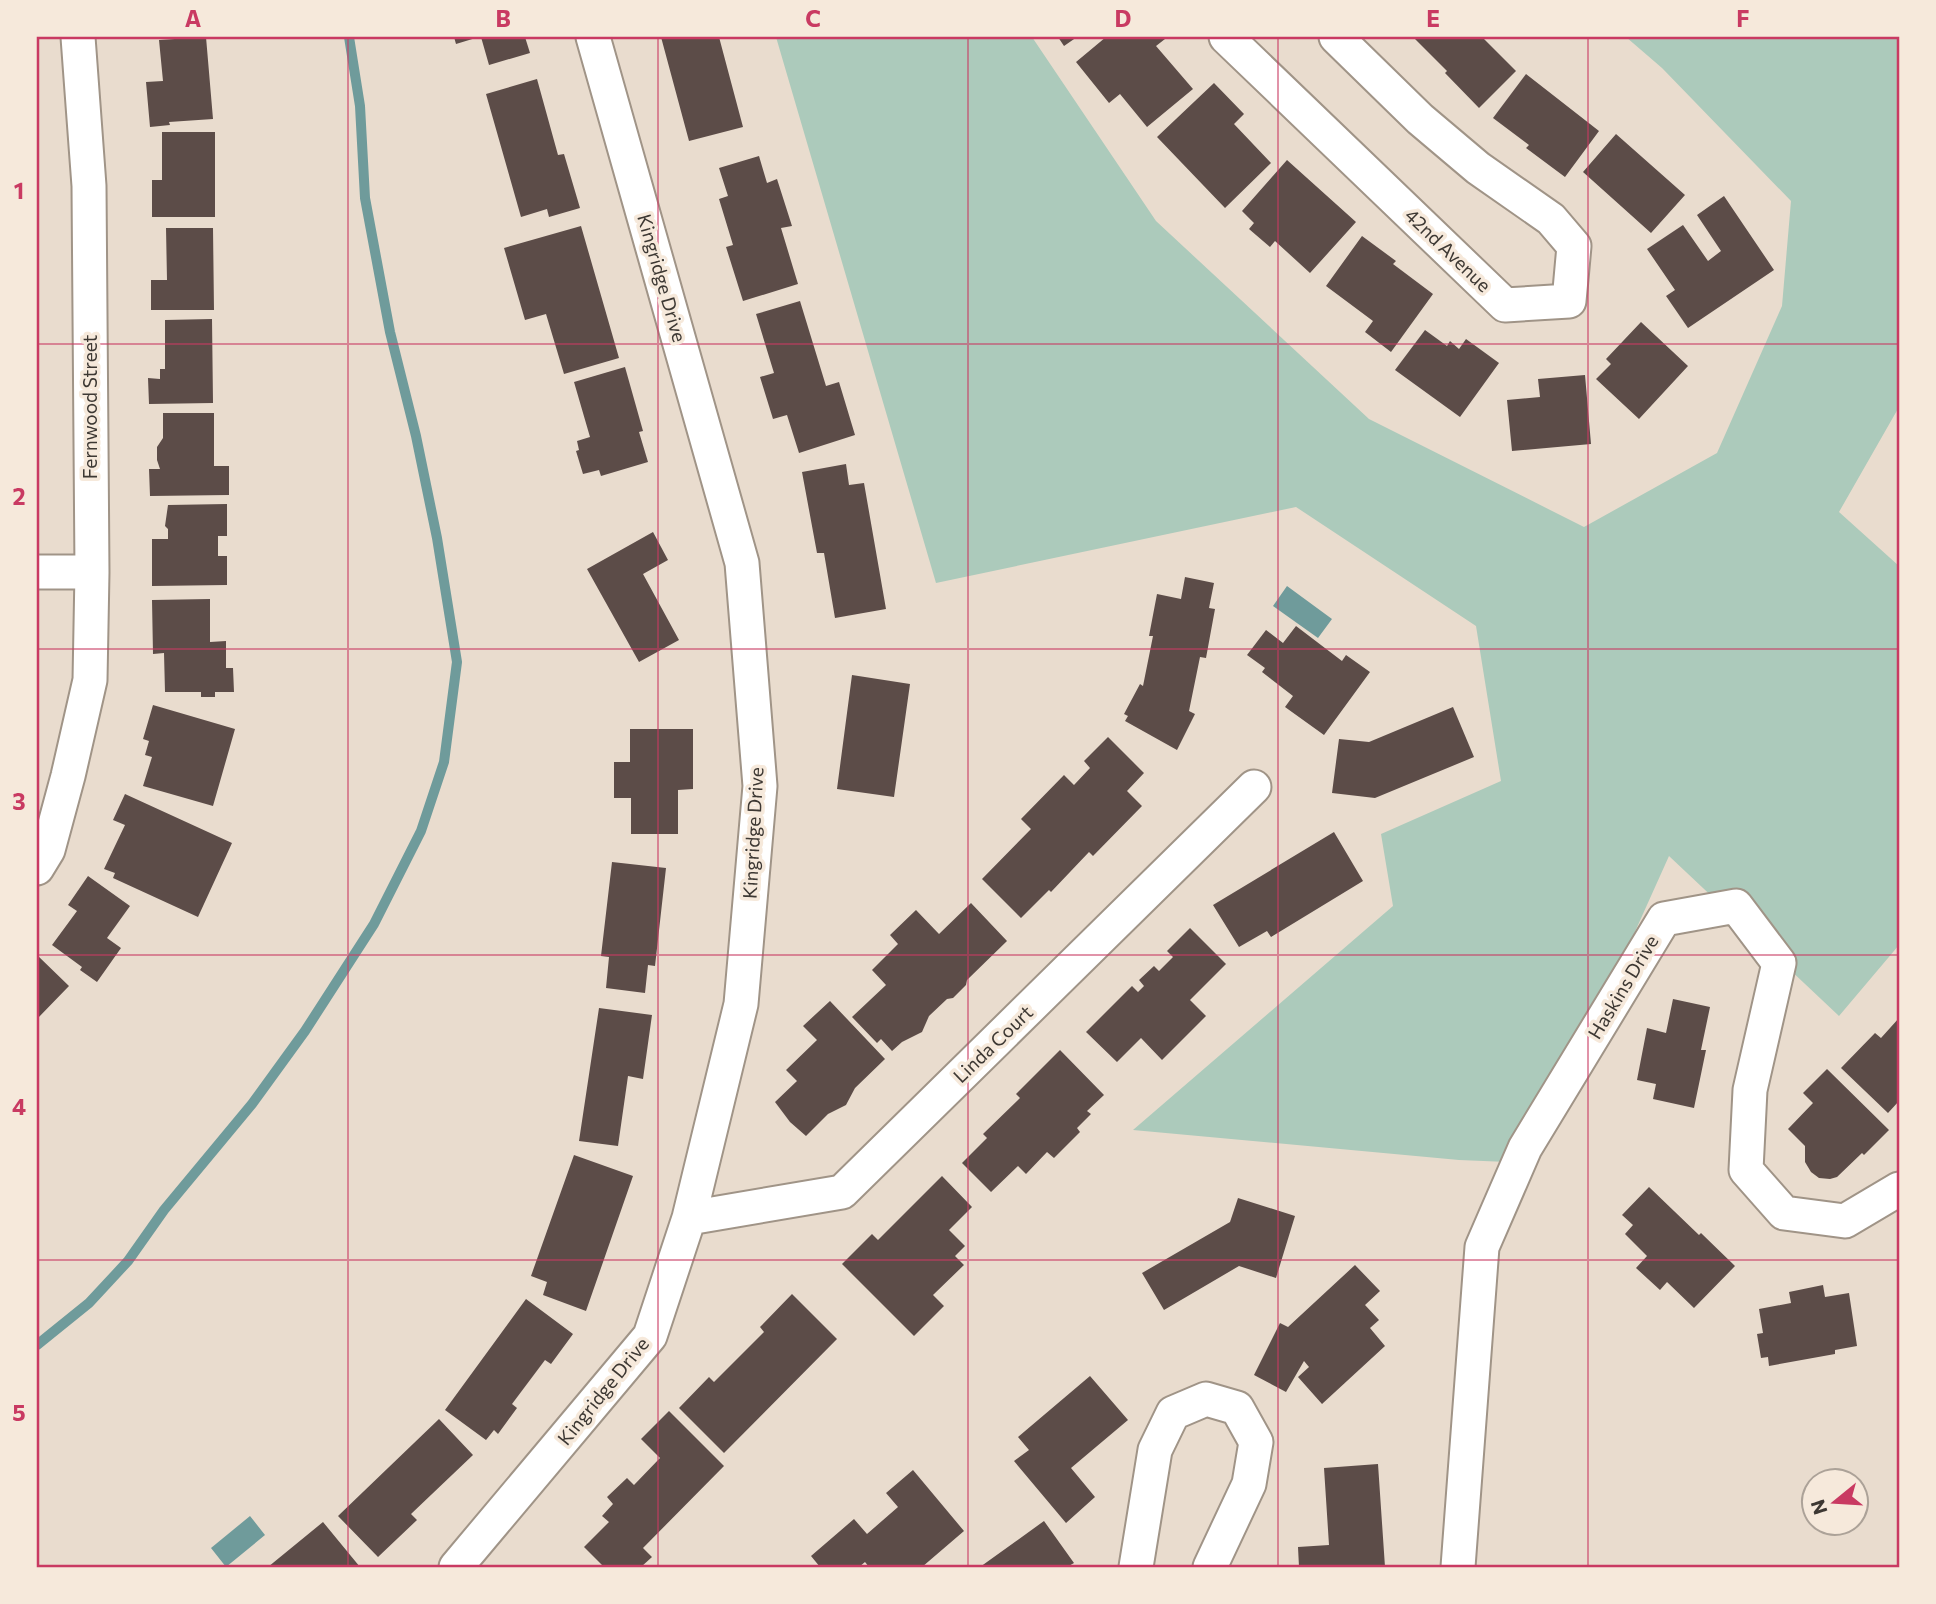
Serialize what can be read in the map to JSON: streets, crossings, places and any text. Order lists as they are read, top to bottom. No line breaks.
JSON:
{"streets":{"street":["42nd Avenue","Kingridge Drive","Fernwood Street","Haskins Drive","Linda Court"]},"crossings":[["Kingridge Drive","Linda Court"]],"north":"left","grid":{"columns":["A","B","C","D","E","F"],"rows":["1","2","3","4","5"]}}
